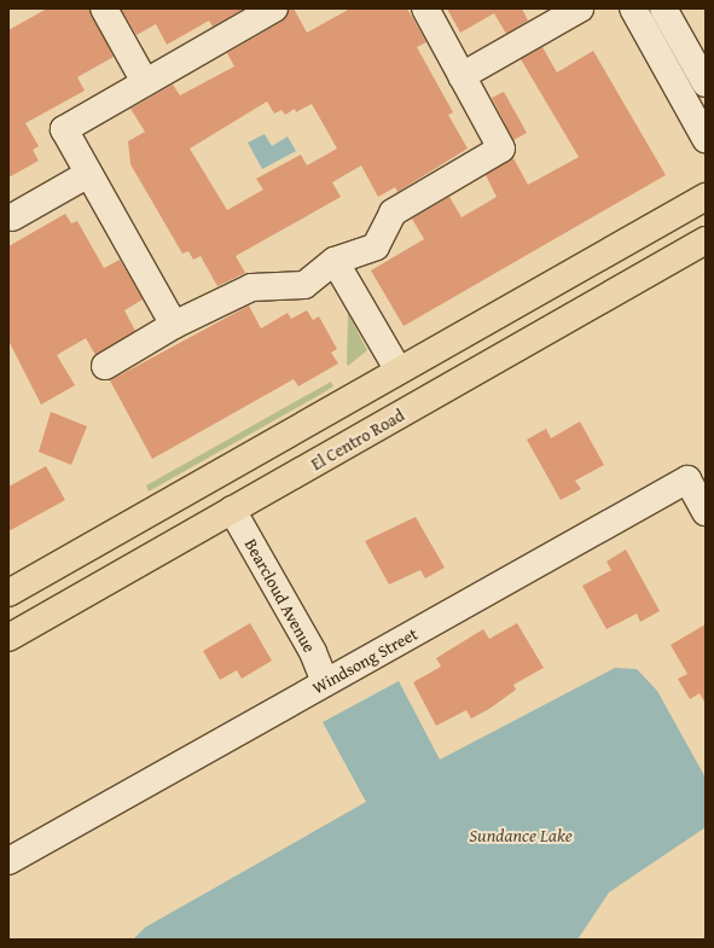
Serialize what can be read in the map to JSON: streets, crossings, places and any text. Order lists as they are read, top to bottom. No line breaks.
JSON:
{"streets":{"main road":["El Centro Road"],"street":["Bearcloud Avenue","Windsong Street"]},"crossings":[["El Centro Road","Bearcloud Avenue"],["Bearcloud Avenue","Windsong Street"]],"water":["Sundance Lake"]}
